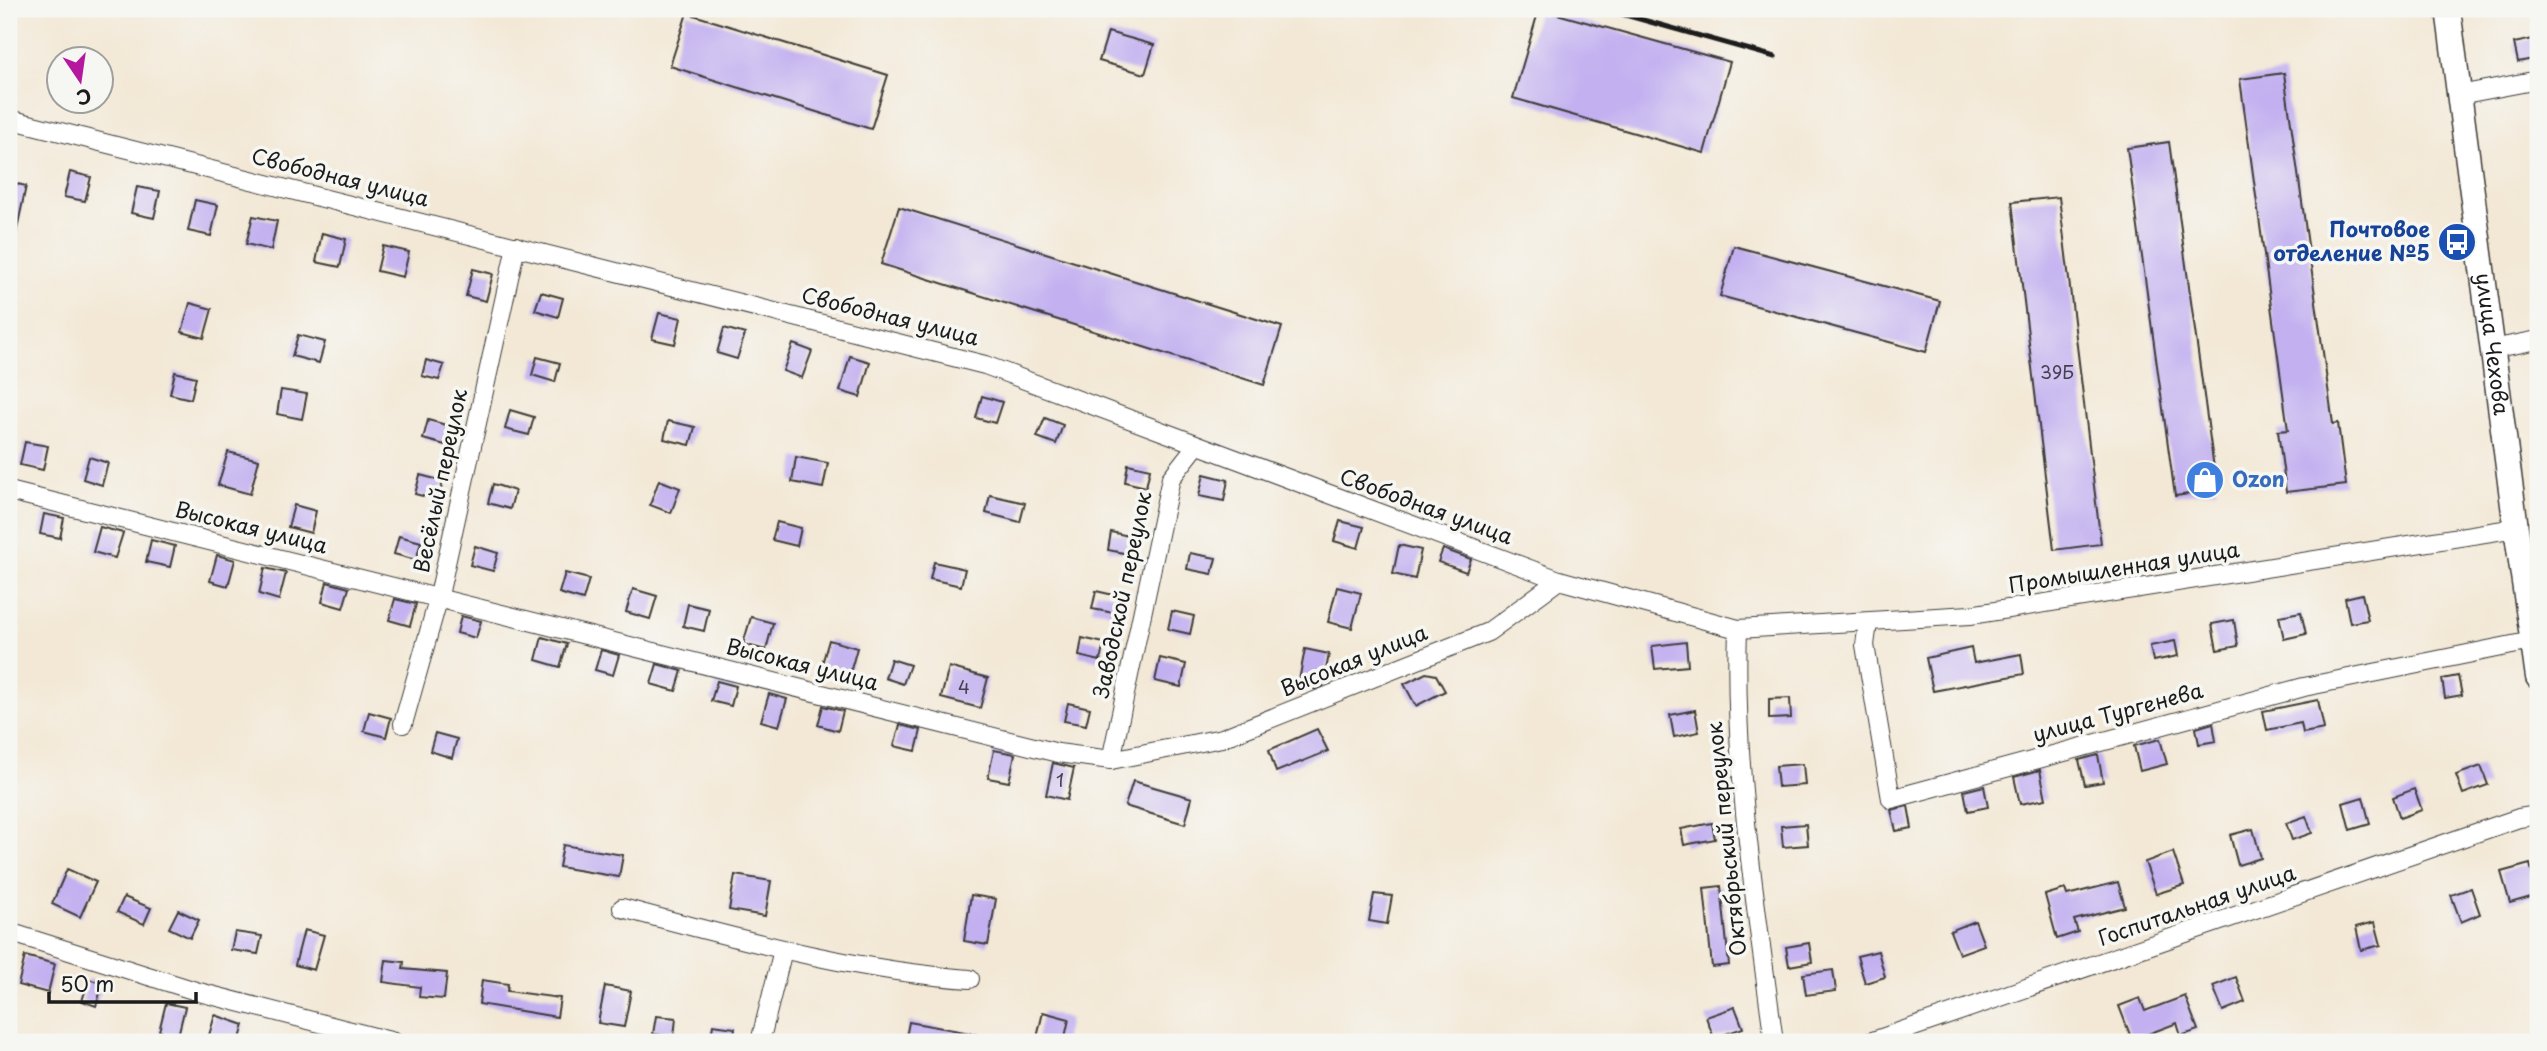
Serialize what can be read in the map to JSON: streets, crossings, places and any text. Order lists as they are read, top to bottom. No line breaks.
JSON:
{"streets":{"main road":["улица Чехова"],"street":["Свободная улица","Весёлый переулок","Высокая улица","Промышленная улица","Заводской переулок","улица Тургенева","Октябрьский переулок","Госпитальная улица"]},"crossings":[["Свободная улица","Весёлый переулок"],["Свободная улица","Высокая улица"],["Свободная улица","Промышленная улица"],["Свободная улица","Заводской переулок"],["Свободная улица","Октябрьский переулок"],["улица Чехова","Промышленная улица"],["улица Чехова","улица Тургенева"],["Весёлый переулок","Высокая улица"],["Высокая улица","Заводской переулок"],["Промышленная улица","улица Тургенева"],["Промышленная улица","Октябрьский переулок"]],"places":{"bus stop":["Почтовое отделение №5"],"shop":["Ozon"]},"house_numbers":["39Б","4","1"],"scale_bar":"50 m","north":"bottom"}
